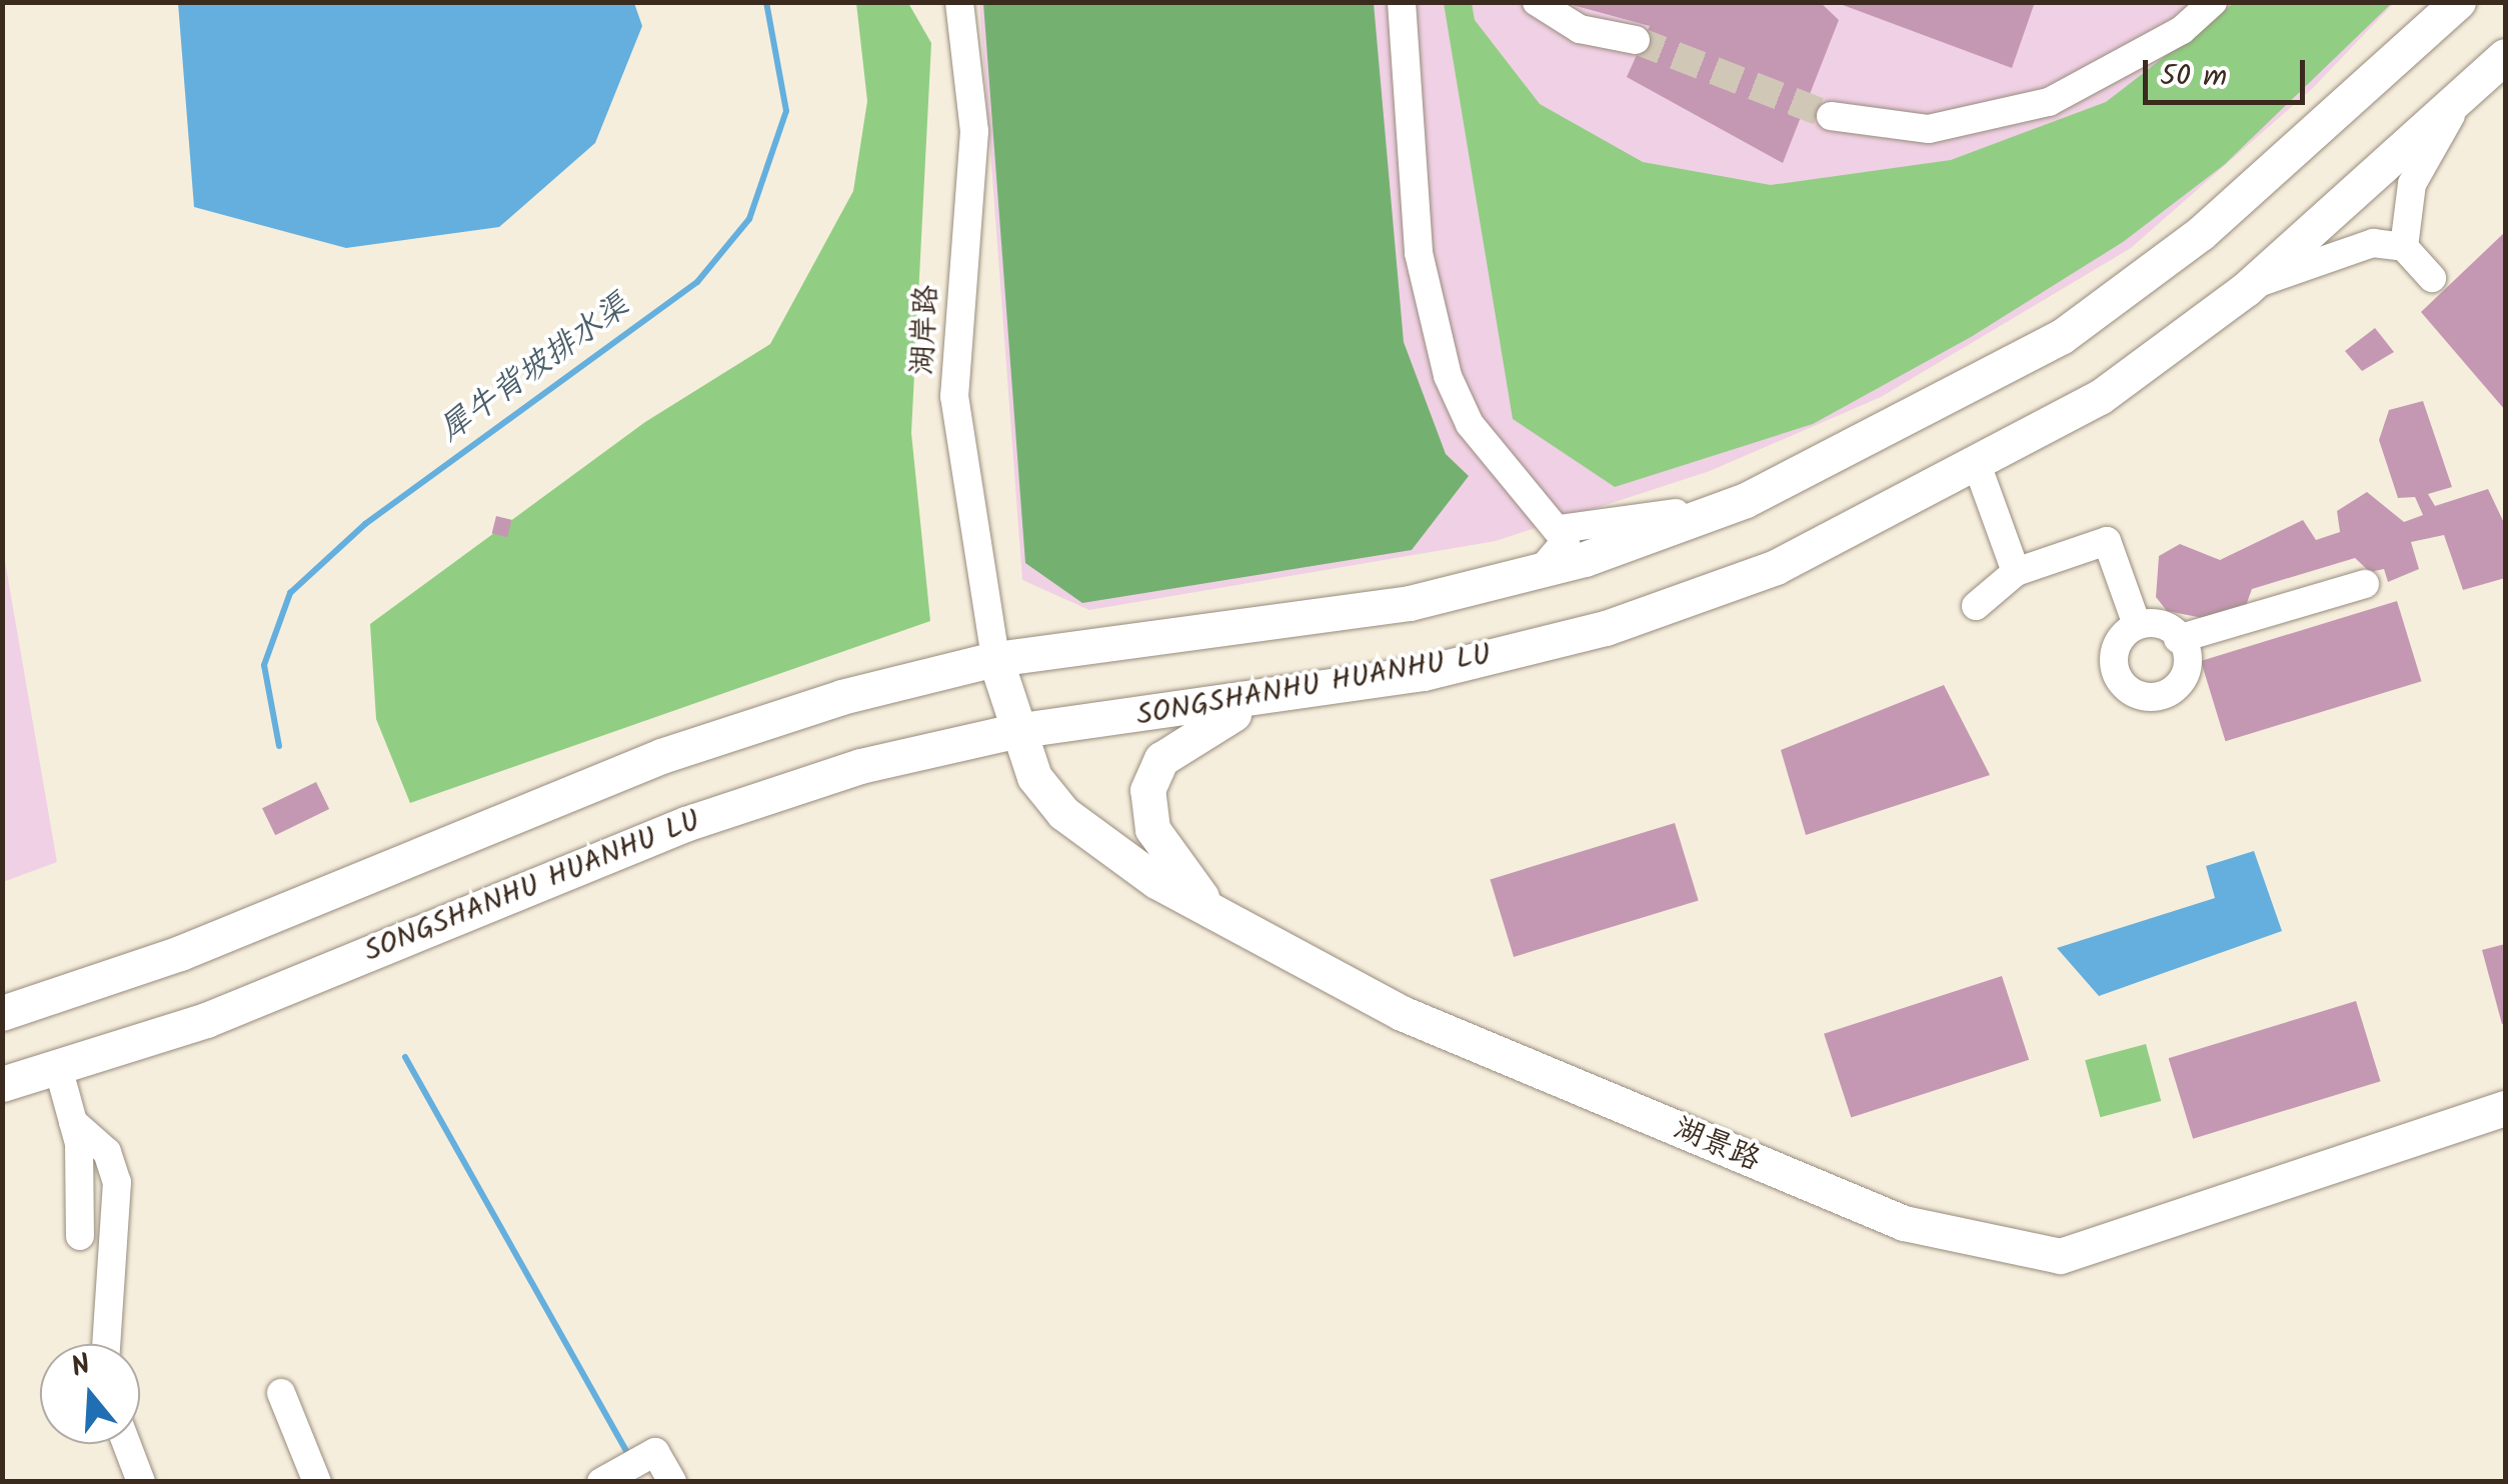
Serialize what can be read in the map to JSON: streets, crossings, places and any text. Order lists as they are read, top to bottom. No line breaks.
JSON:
{"streets":{"main road":["SONGSHANHU HUANHU LU","湖景路"],"street":["湖岸路"]},"crossings":[["湖岸路","湖景路"],["SONGSHANHU HUANHU LU","湖景路"]],"water":["犀牛背坡排水渠"],"scale_bar":"50 m","north":"top"}
